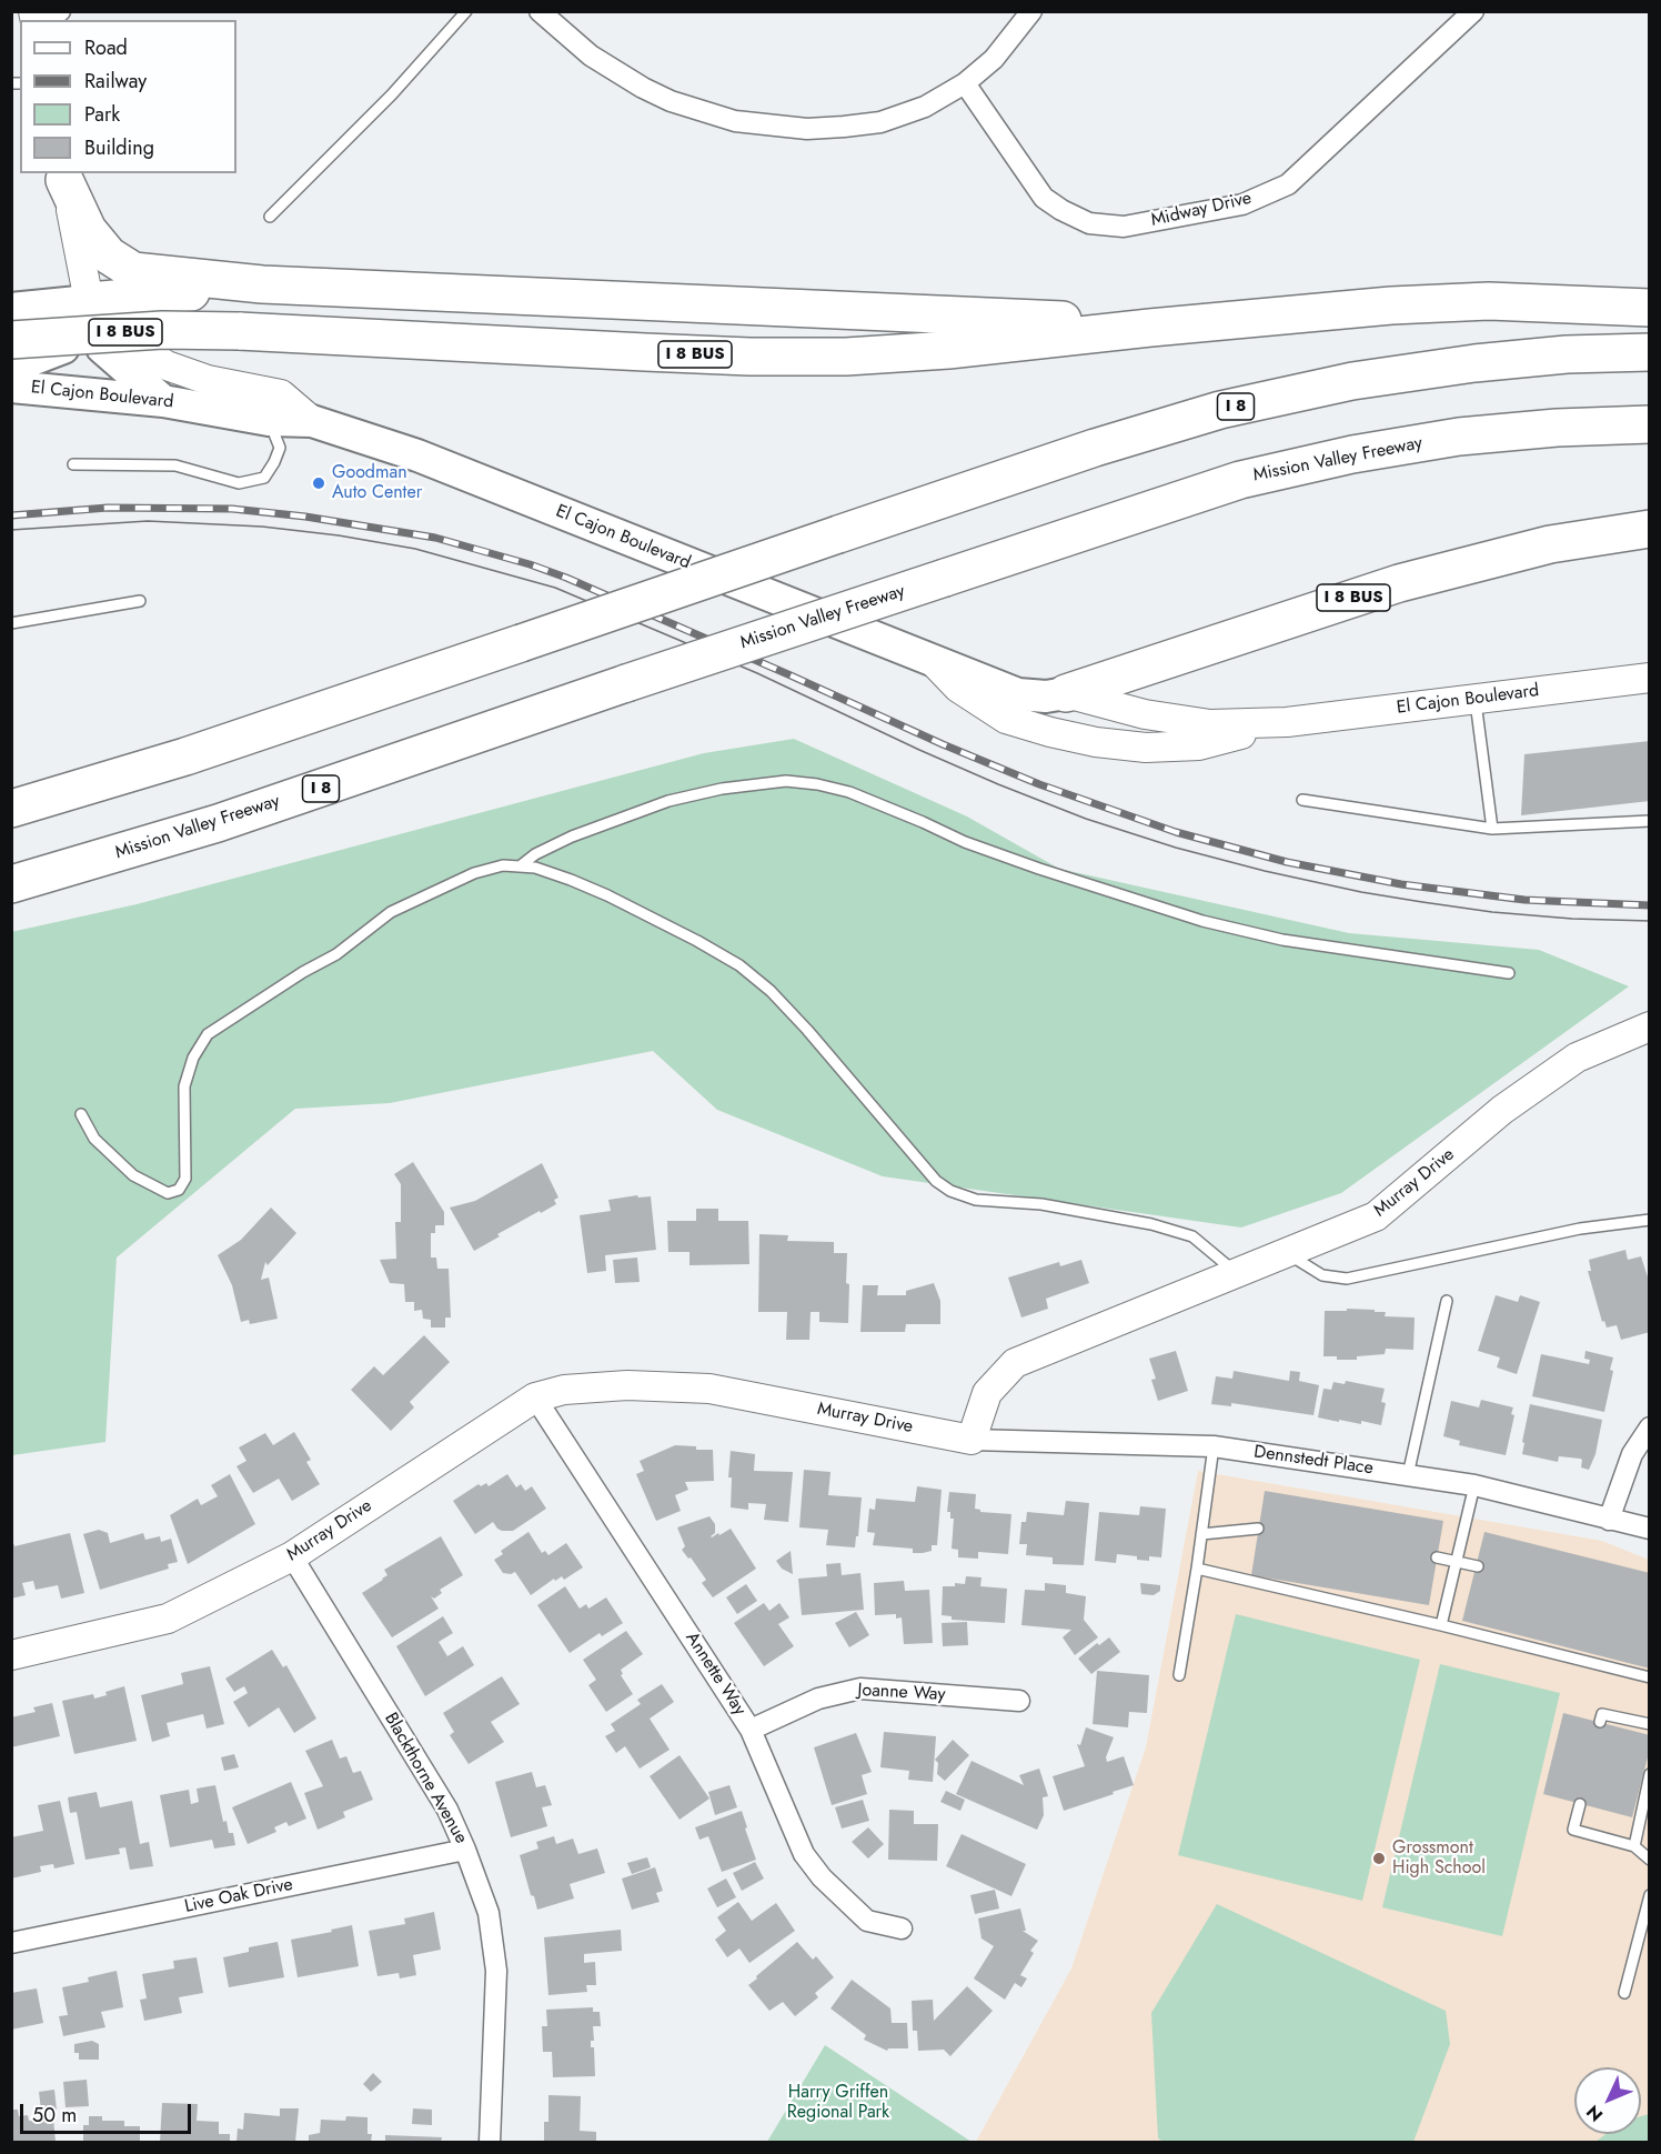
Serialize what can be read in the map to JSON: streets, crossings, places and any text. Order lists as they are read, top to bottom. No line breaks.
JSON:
{"streets":{"highway":["I 8 BUS","I 8","Mission Valley Freeway"],"main road":["El Cajon Boulevard"],"street":["Midway Drive","Murray Drive","Dennstedt Place","Annette Way","Joanne Way","Blackthorne Avenue","Live Oak Drive"]},"crossings":[["I 8 BUS","El Cajon Boulevard"],["Murray Drive","Dennstedt Place"],["Murray Drive","Annette Way"],["Murray Drive","Blackthorne Avenue"],["Annette Way","Joanne Way"],["Blackthorne Avenue","Live Oak Drive"]],"parks":["Harry Griffen Regional Park"],"places":["Goodman Auto Center","Grossmont High School"],"legend":["Road","Railway","Park","Building"],"scale_bar":"50 m","north":"bottom left"}
